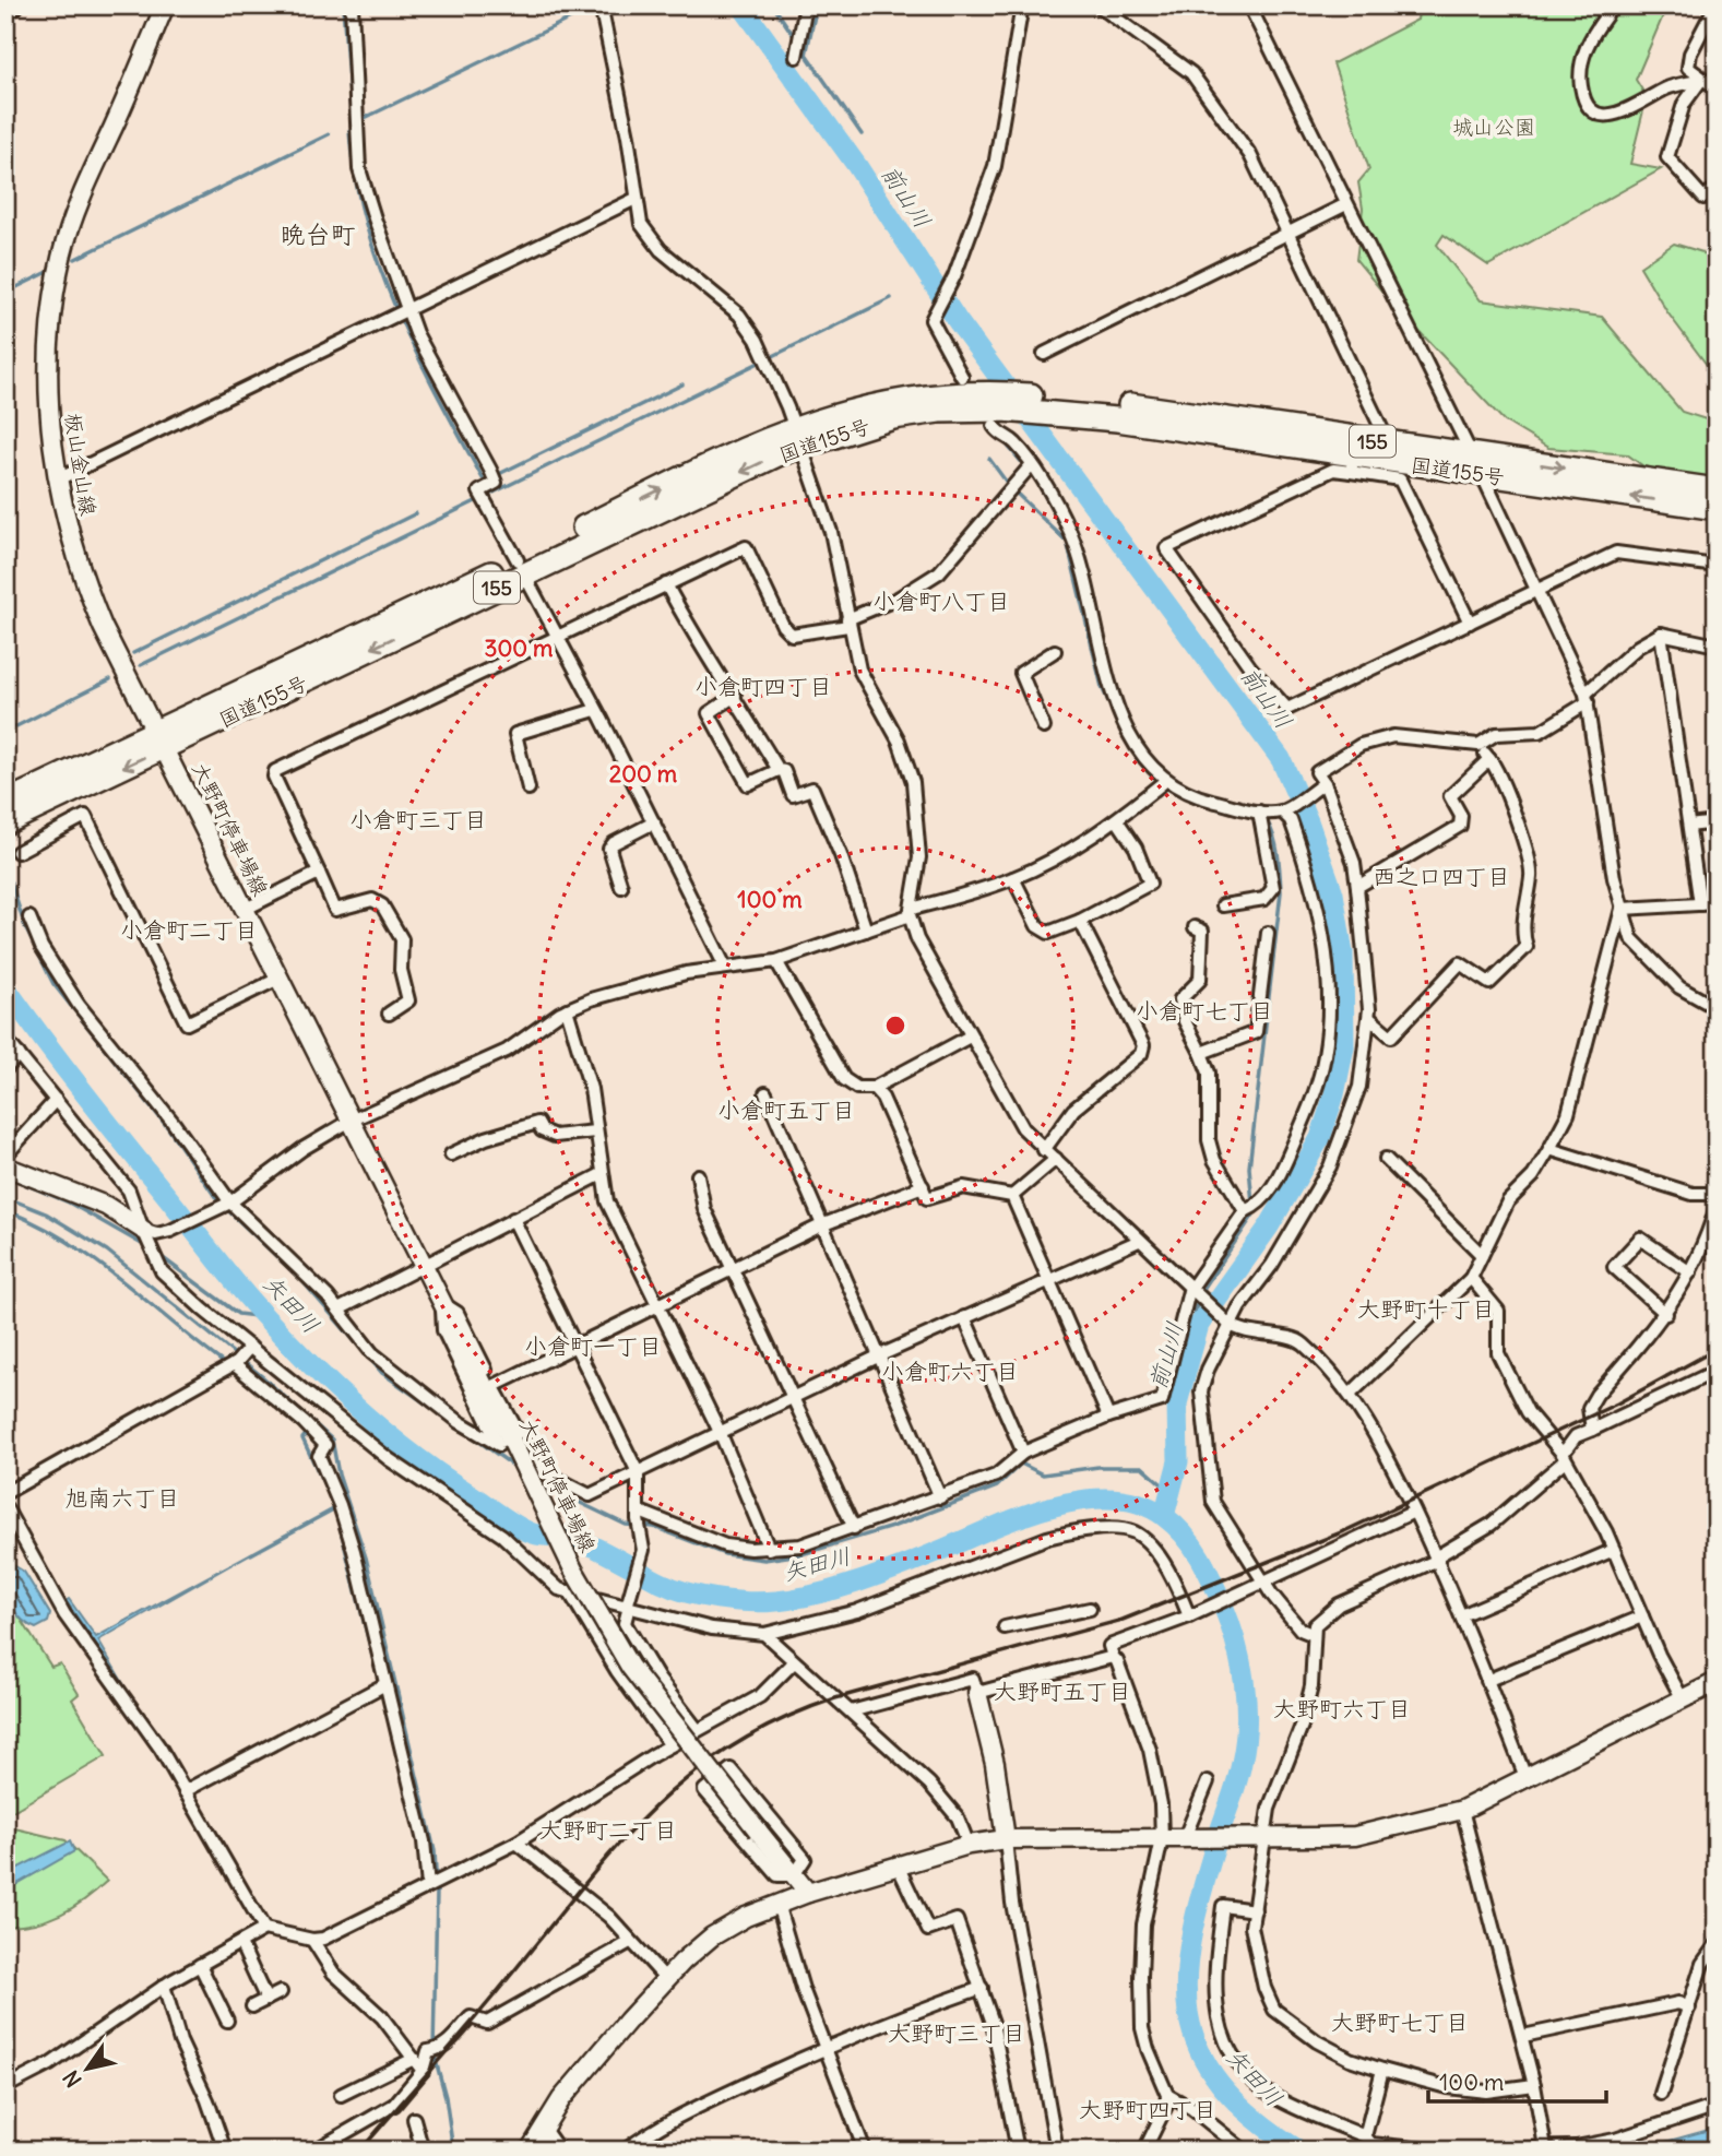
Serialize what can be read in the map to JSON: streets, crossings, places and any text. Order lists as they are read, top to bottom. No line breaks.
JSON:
{"streets":{"highway":["国道155号","155"],"main road":["板山金山線","大野町停車場線"]},"crossings":[["国道155号","板山金山線"],["国道155号","大野町停車場線"],["板山金山線","大野町停車場線"]],"districts":["晩台町","小倉町八丁目","小倉町四丁目","小倉町三丁目","西之口四丁目","小倉町二丁目","小倉町七丁目","小倉町五丁目","大野町十丁目","小倉町一丁目","小倉町六丁目","旭南六丁目","大野町五丁目","大野町六丁目","大野町二丁目","大野町七丁目","大野町三丁目","大野町四丁目"],"water":["前山川","矢田川"],"parks":["城山公園"],"scale_bar":"100 m","north":"bottom left","rings":["300 m","200 m","100 m"]}
